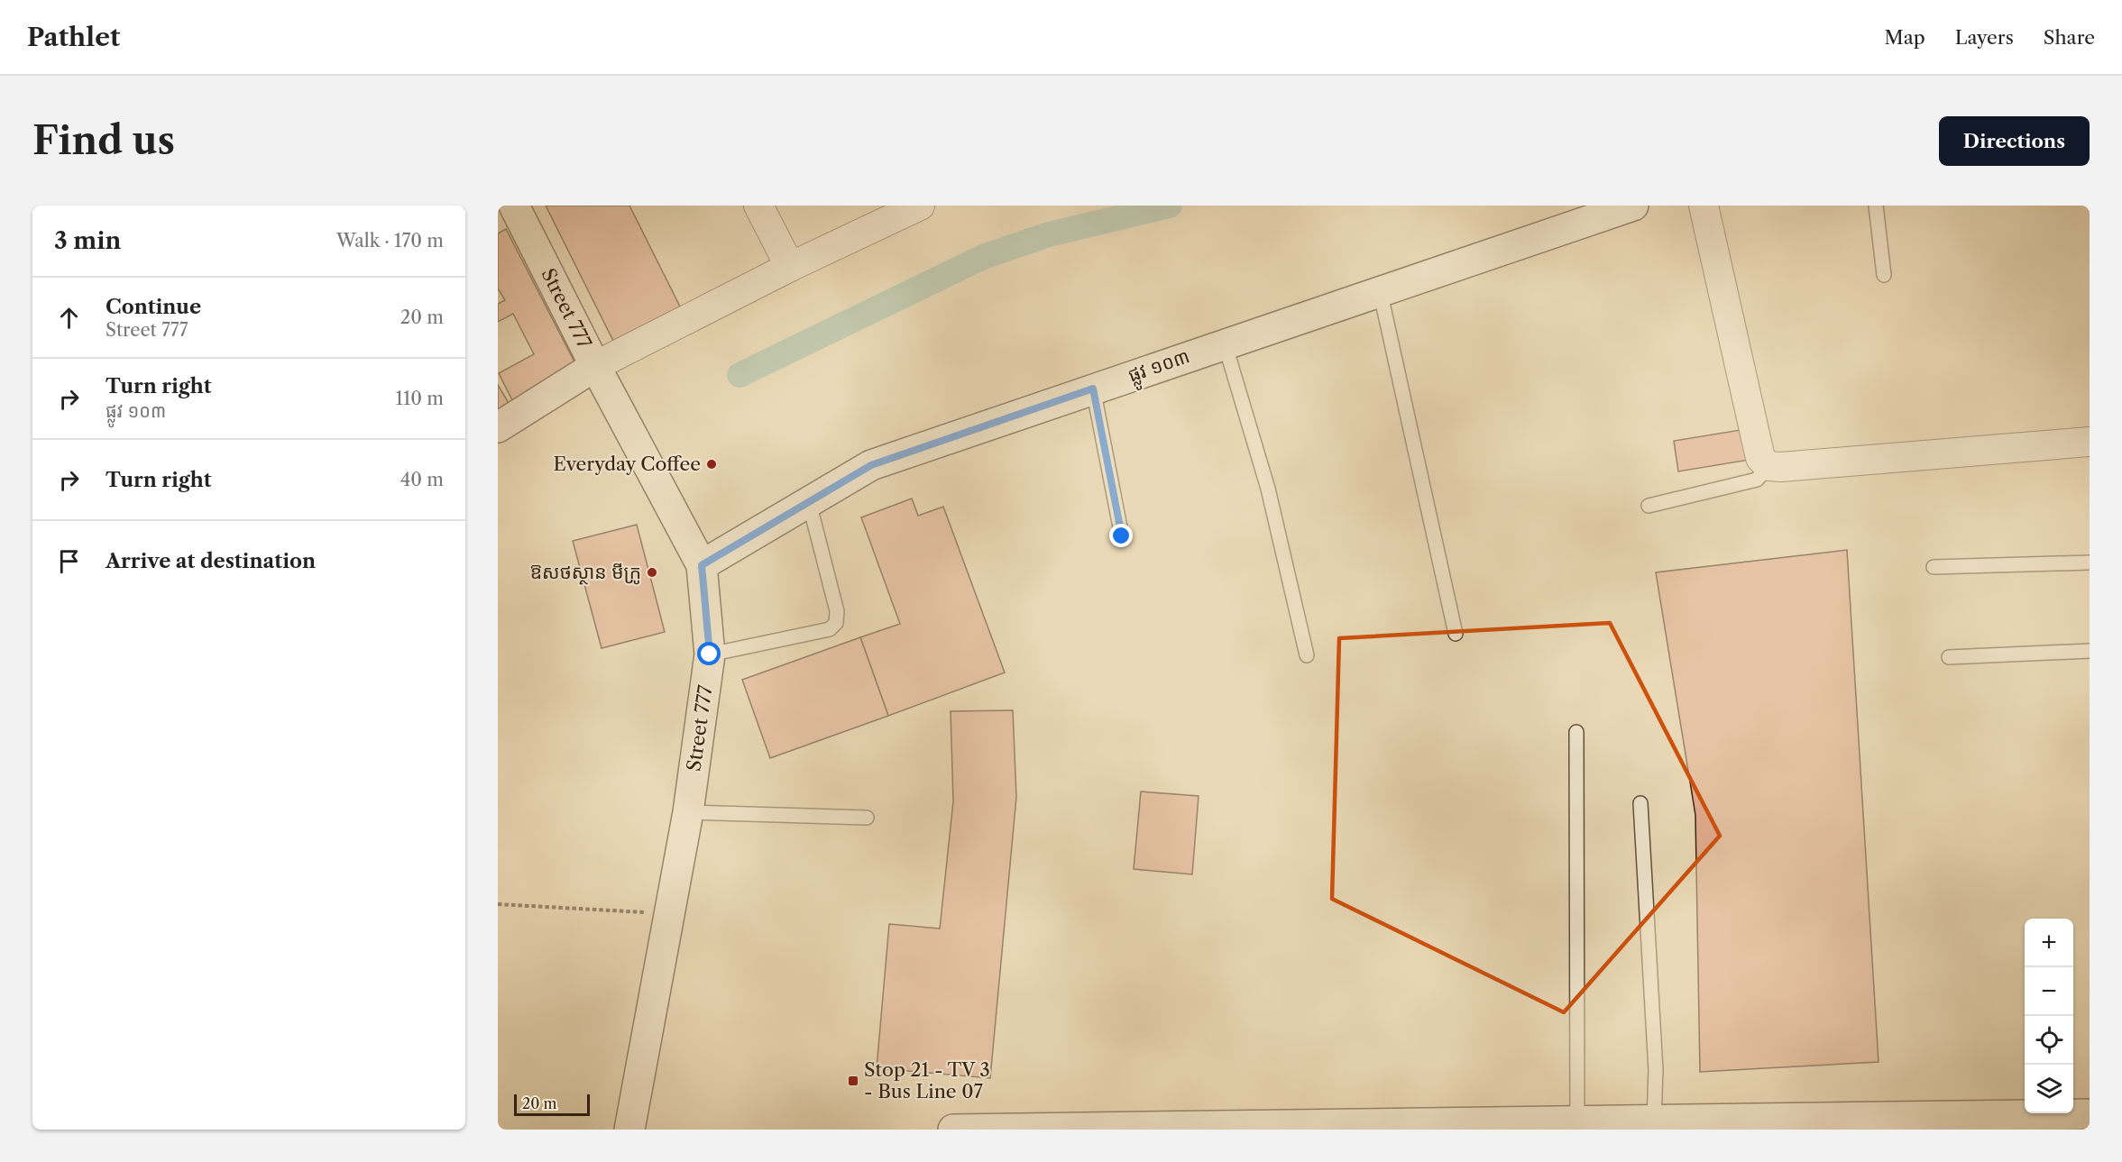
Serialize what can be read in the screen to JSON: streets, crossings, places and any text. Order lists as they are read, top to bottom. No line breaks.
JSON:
{"streets":{"street":["Street 777","ផ្លូវ ១០៣"]},"crossings":[["Street 777","ផ្លូវ ១០៣"]],"places":{"other":["Everyday Coffee","ឱសថស្ថាន មីក្រូ"],"transit":["Stop 21 - TV 3 - Bus Line 07"]},"scale_bar":"20 m","page":{"header":"Pathlet","nav":["Map","Layers","Share"],"buttons":"Directions","title":"Find us","heading":["3 min","Walk · 170 m"],"list":[["Continue","Street 777","20 m"],["Turn right","ផ្លូវ ១០៣","110 m"],["Turn right","40 m"],"Arrive at destination"],"map_buttons":["+","−"],"scale":"20 m"}}
